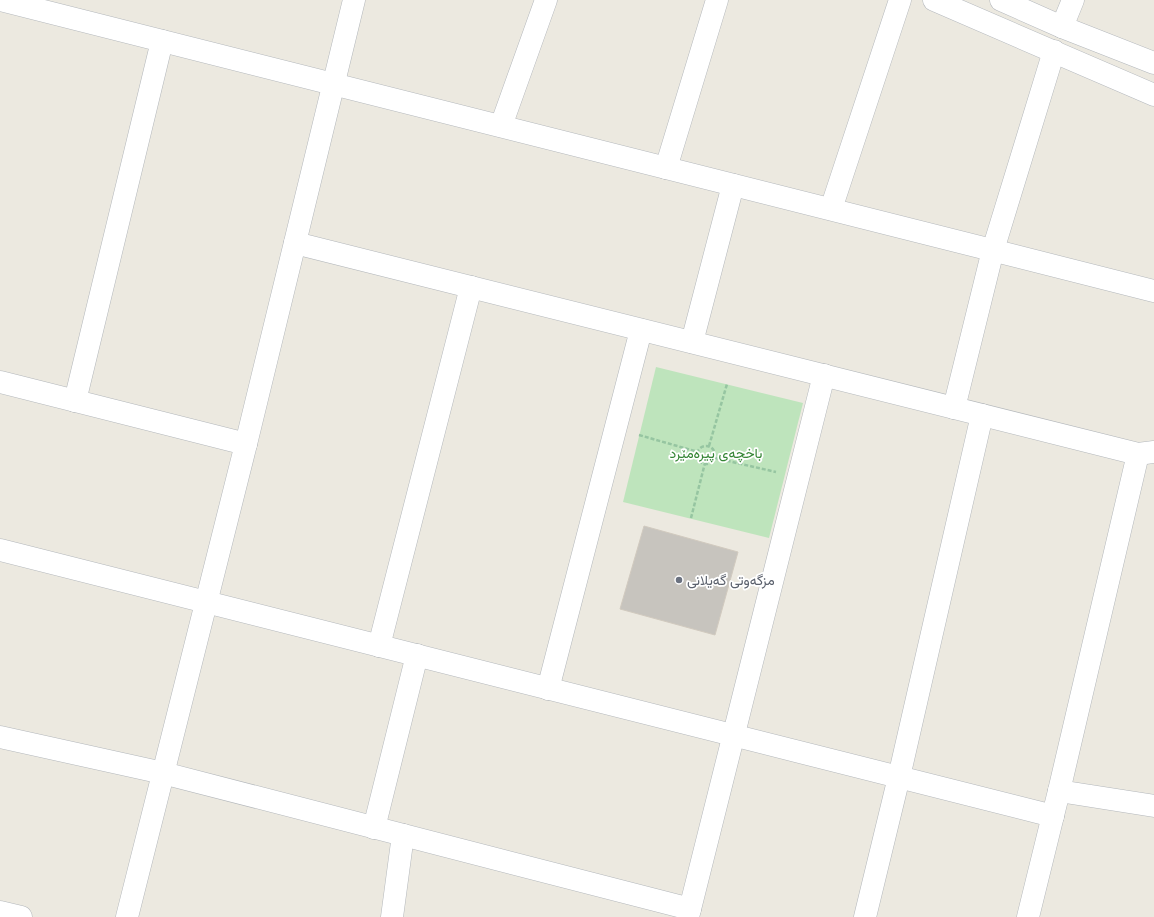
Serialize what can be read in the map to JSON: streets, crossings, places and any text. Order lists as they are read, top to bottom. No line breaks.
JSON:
{"parks":["باخچەی پیرەمێرد"],"places":["مزگەوتی گەیلانی"]}
